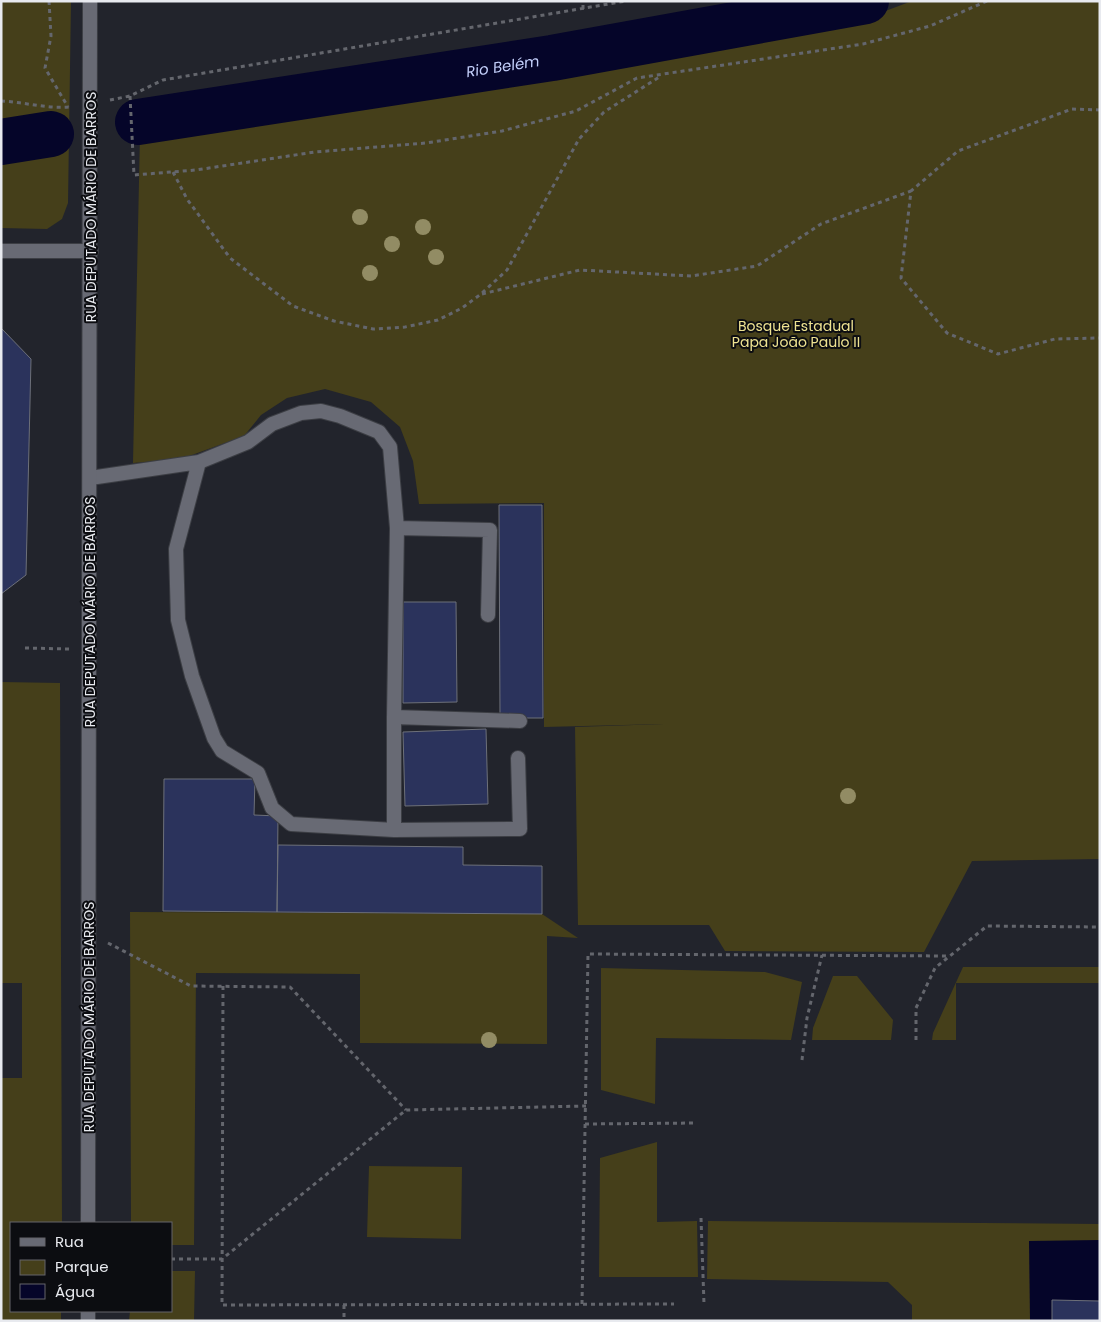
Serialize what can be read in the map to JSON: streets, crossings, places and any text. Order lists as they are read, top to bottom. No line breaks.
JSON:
{"streets":{"main road":["RUA DEPUTADO MÁRIO DE BARROS"]},"water":["Rio Belém"],"parks":["Bosque Estadual Papa João Paulo II"],"legend":["Rua","Parque","Água"]}
